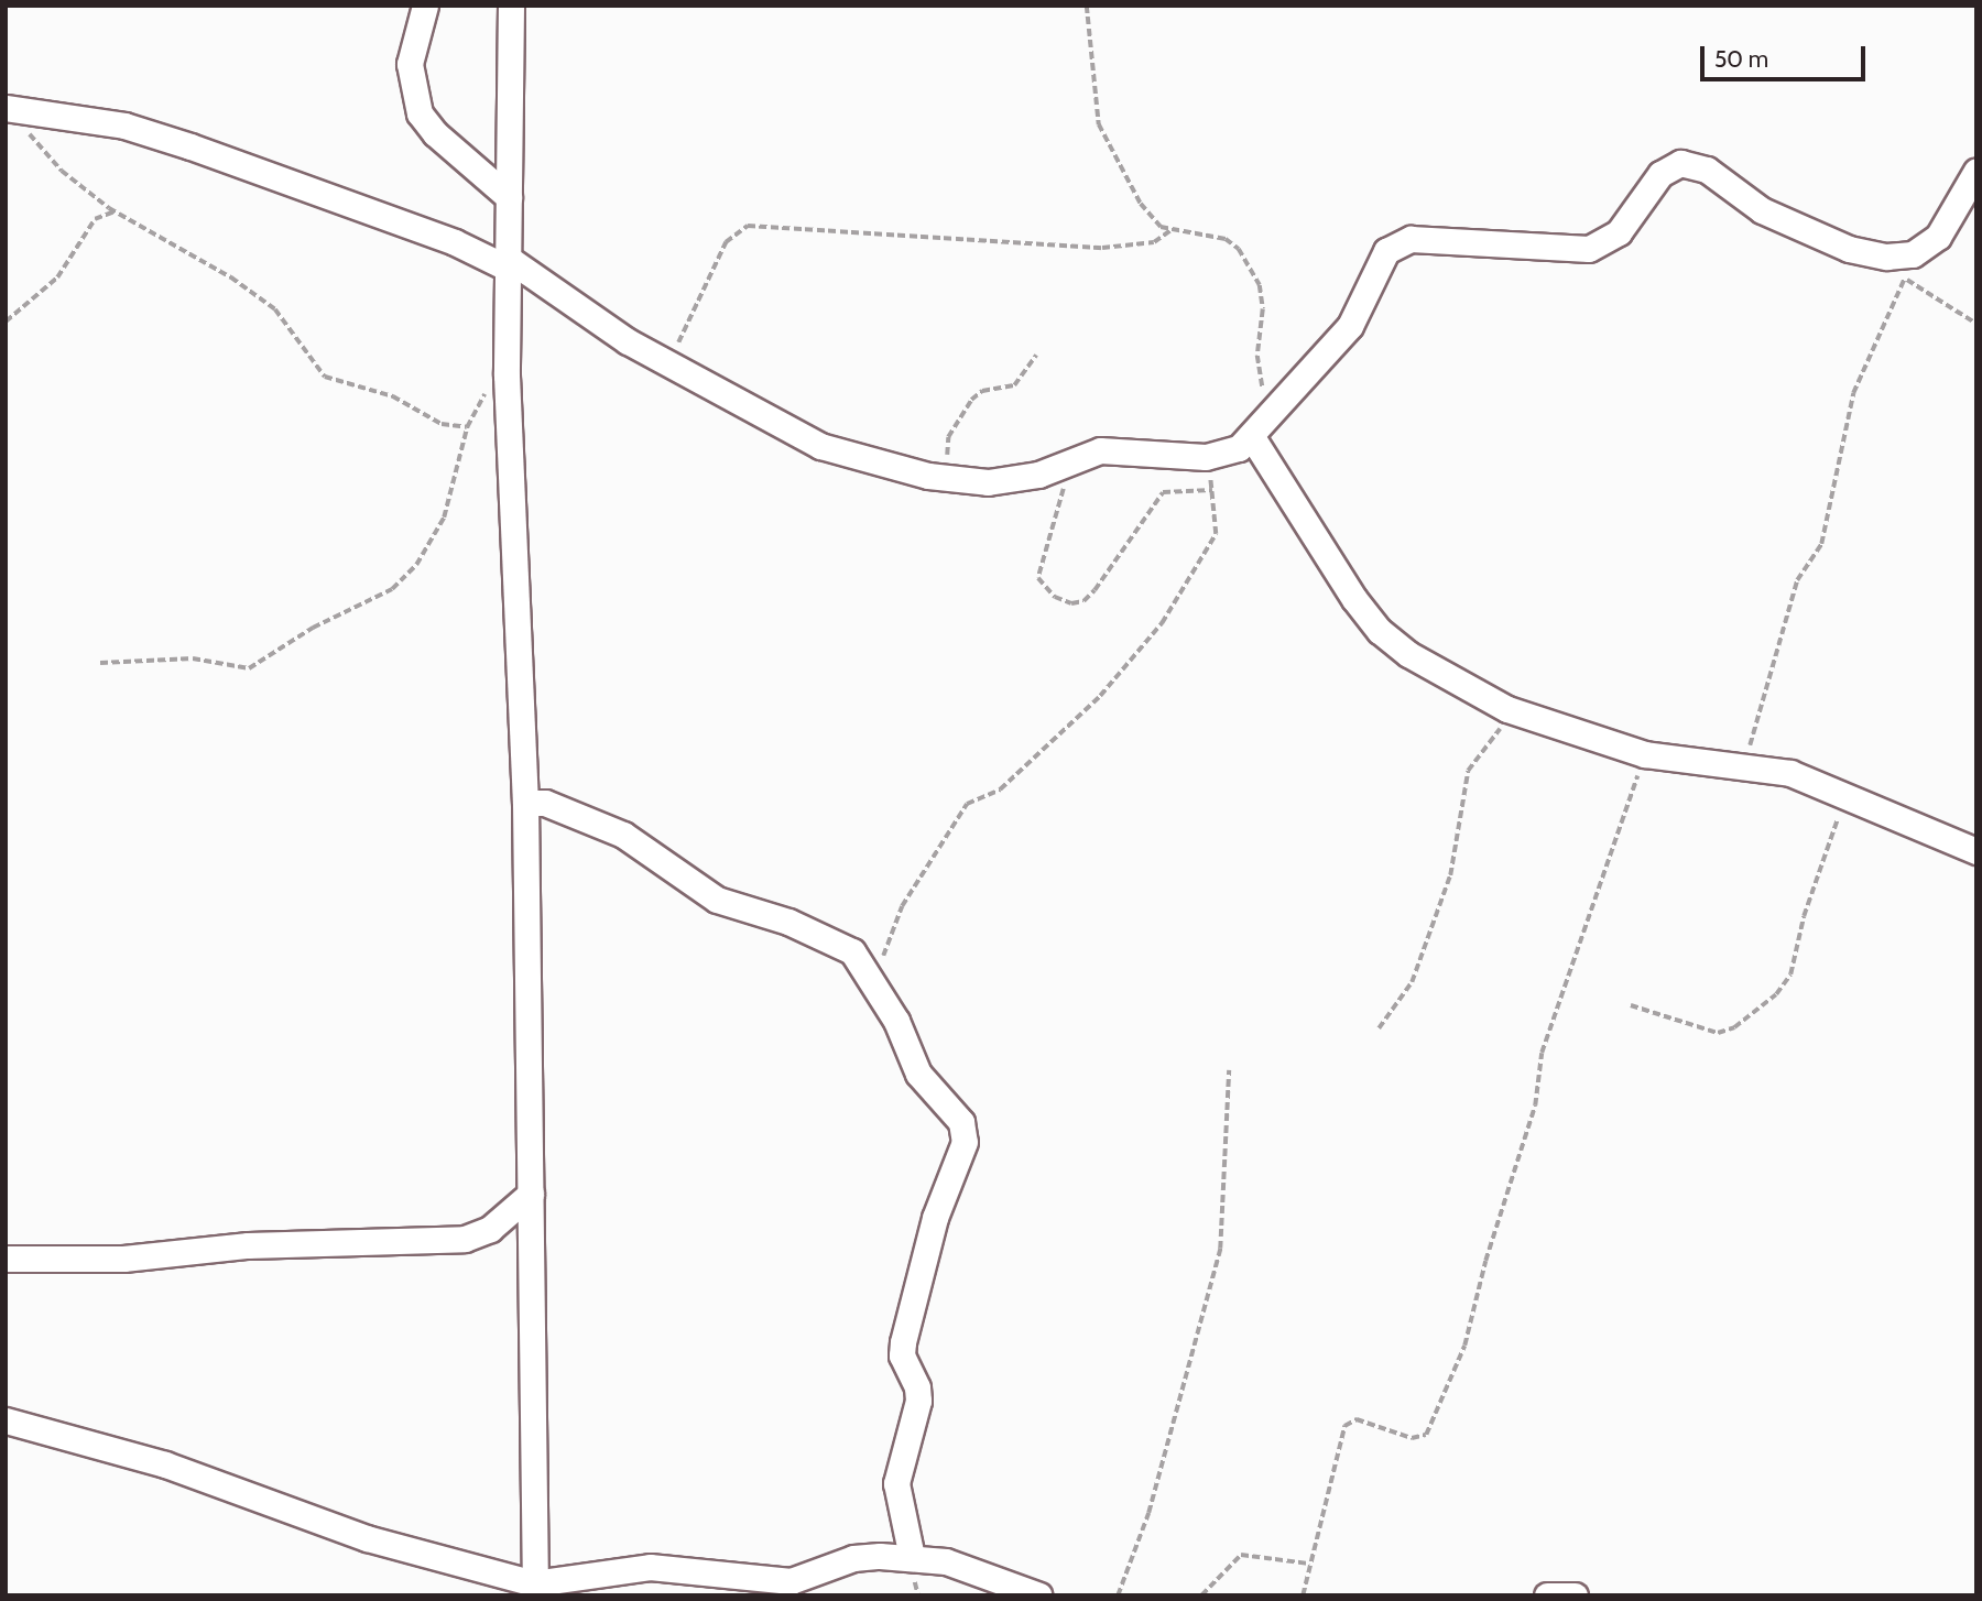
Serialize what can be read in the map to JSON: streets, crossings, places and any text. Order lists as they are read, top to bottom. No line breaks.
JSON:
{"scale_bar":"50 m"}
